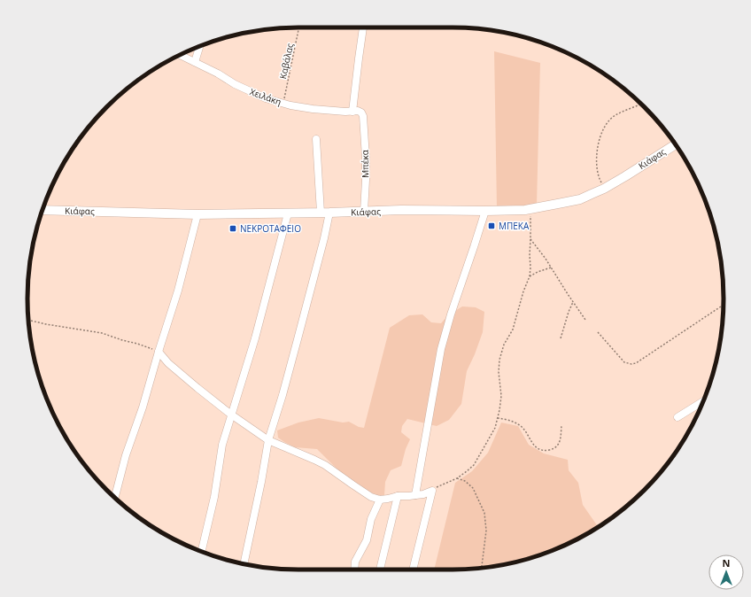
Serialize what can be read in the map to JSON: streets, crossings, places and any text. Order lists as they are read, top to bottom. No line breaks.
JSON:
{"streets":{"street":["Χειλάκη","Κιάφας","Μπέκα"],"path":["Καβάλας"]},"crossings":[["Καβάλας","Χειλάκη"],["Χειλάκη","Μπέκα"],["Κιάφας","Μπέκα"]],"places":{"transit":["ΜΠΕΚΑ","ΝΕΚΡΟΤΑΦΕΙΟ"]},"north":"top"}
